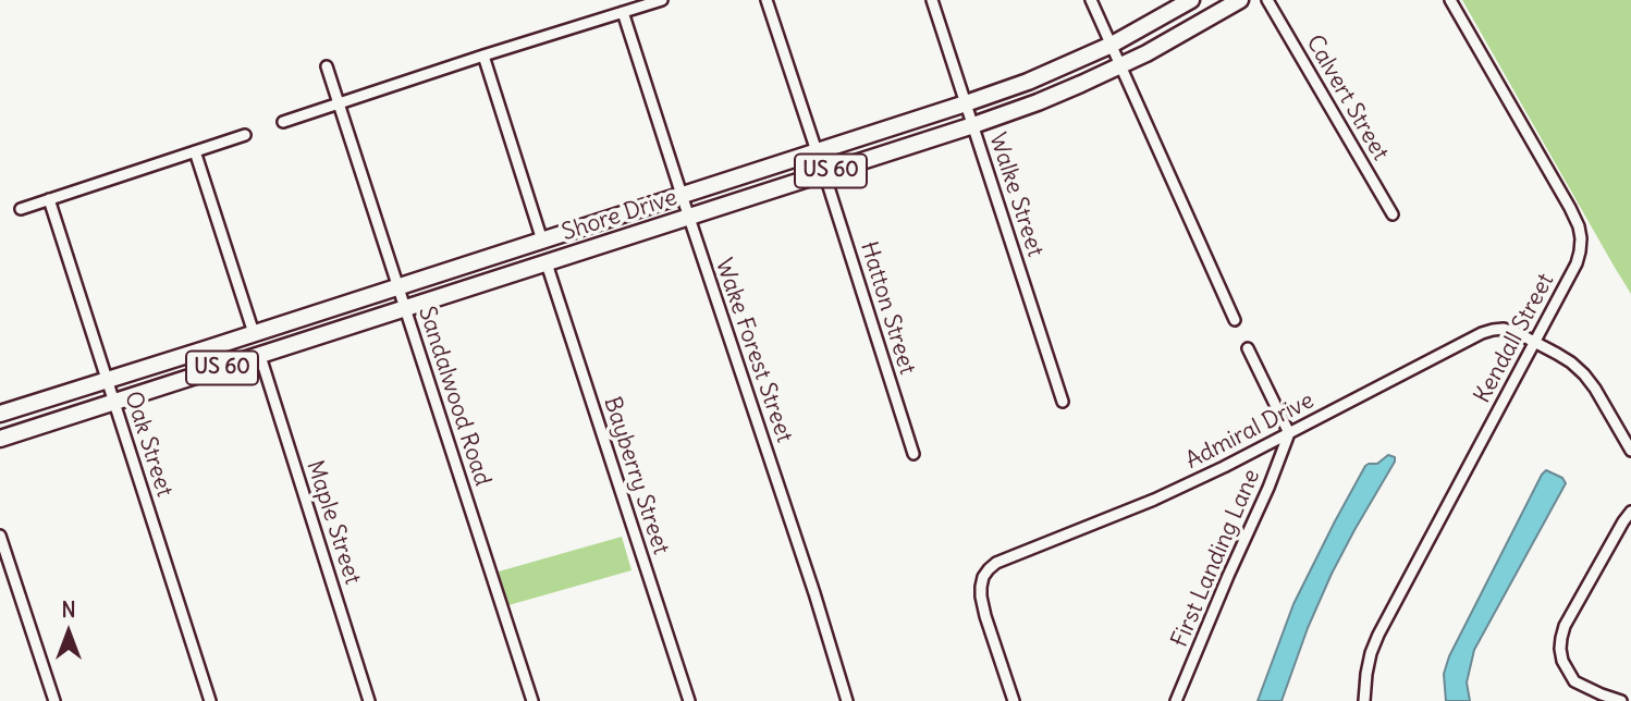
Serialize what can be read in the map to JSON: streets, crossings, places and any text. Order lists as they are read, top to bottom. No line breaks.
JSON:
{"streets":{"highway":["US 60","Shore Drive"],"street":["Calvert Street","Walke Street","Hatton Street","Kendall Street","Wake Forest Street","Sandalwood Road","Admiral Drive","Oak Street","Bayberry Street","Maple Street","First Landing Lane"]},"crossings":[["Walke Street","Shore Drive"],["Shore Drive","Hatton Street"],["Shore Drive","Wake Forest Street"],["Shore Drive","Sandalwood Road"],["Shore Drive","Oak Street"],["Shore Drive","Bayberry Street"],["Shore Drive","Maple Street"],["Kendall Street","Admiral Drive"],["Admiral Drive","First Landing Lane"]],"north":"top"}
